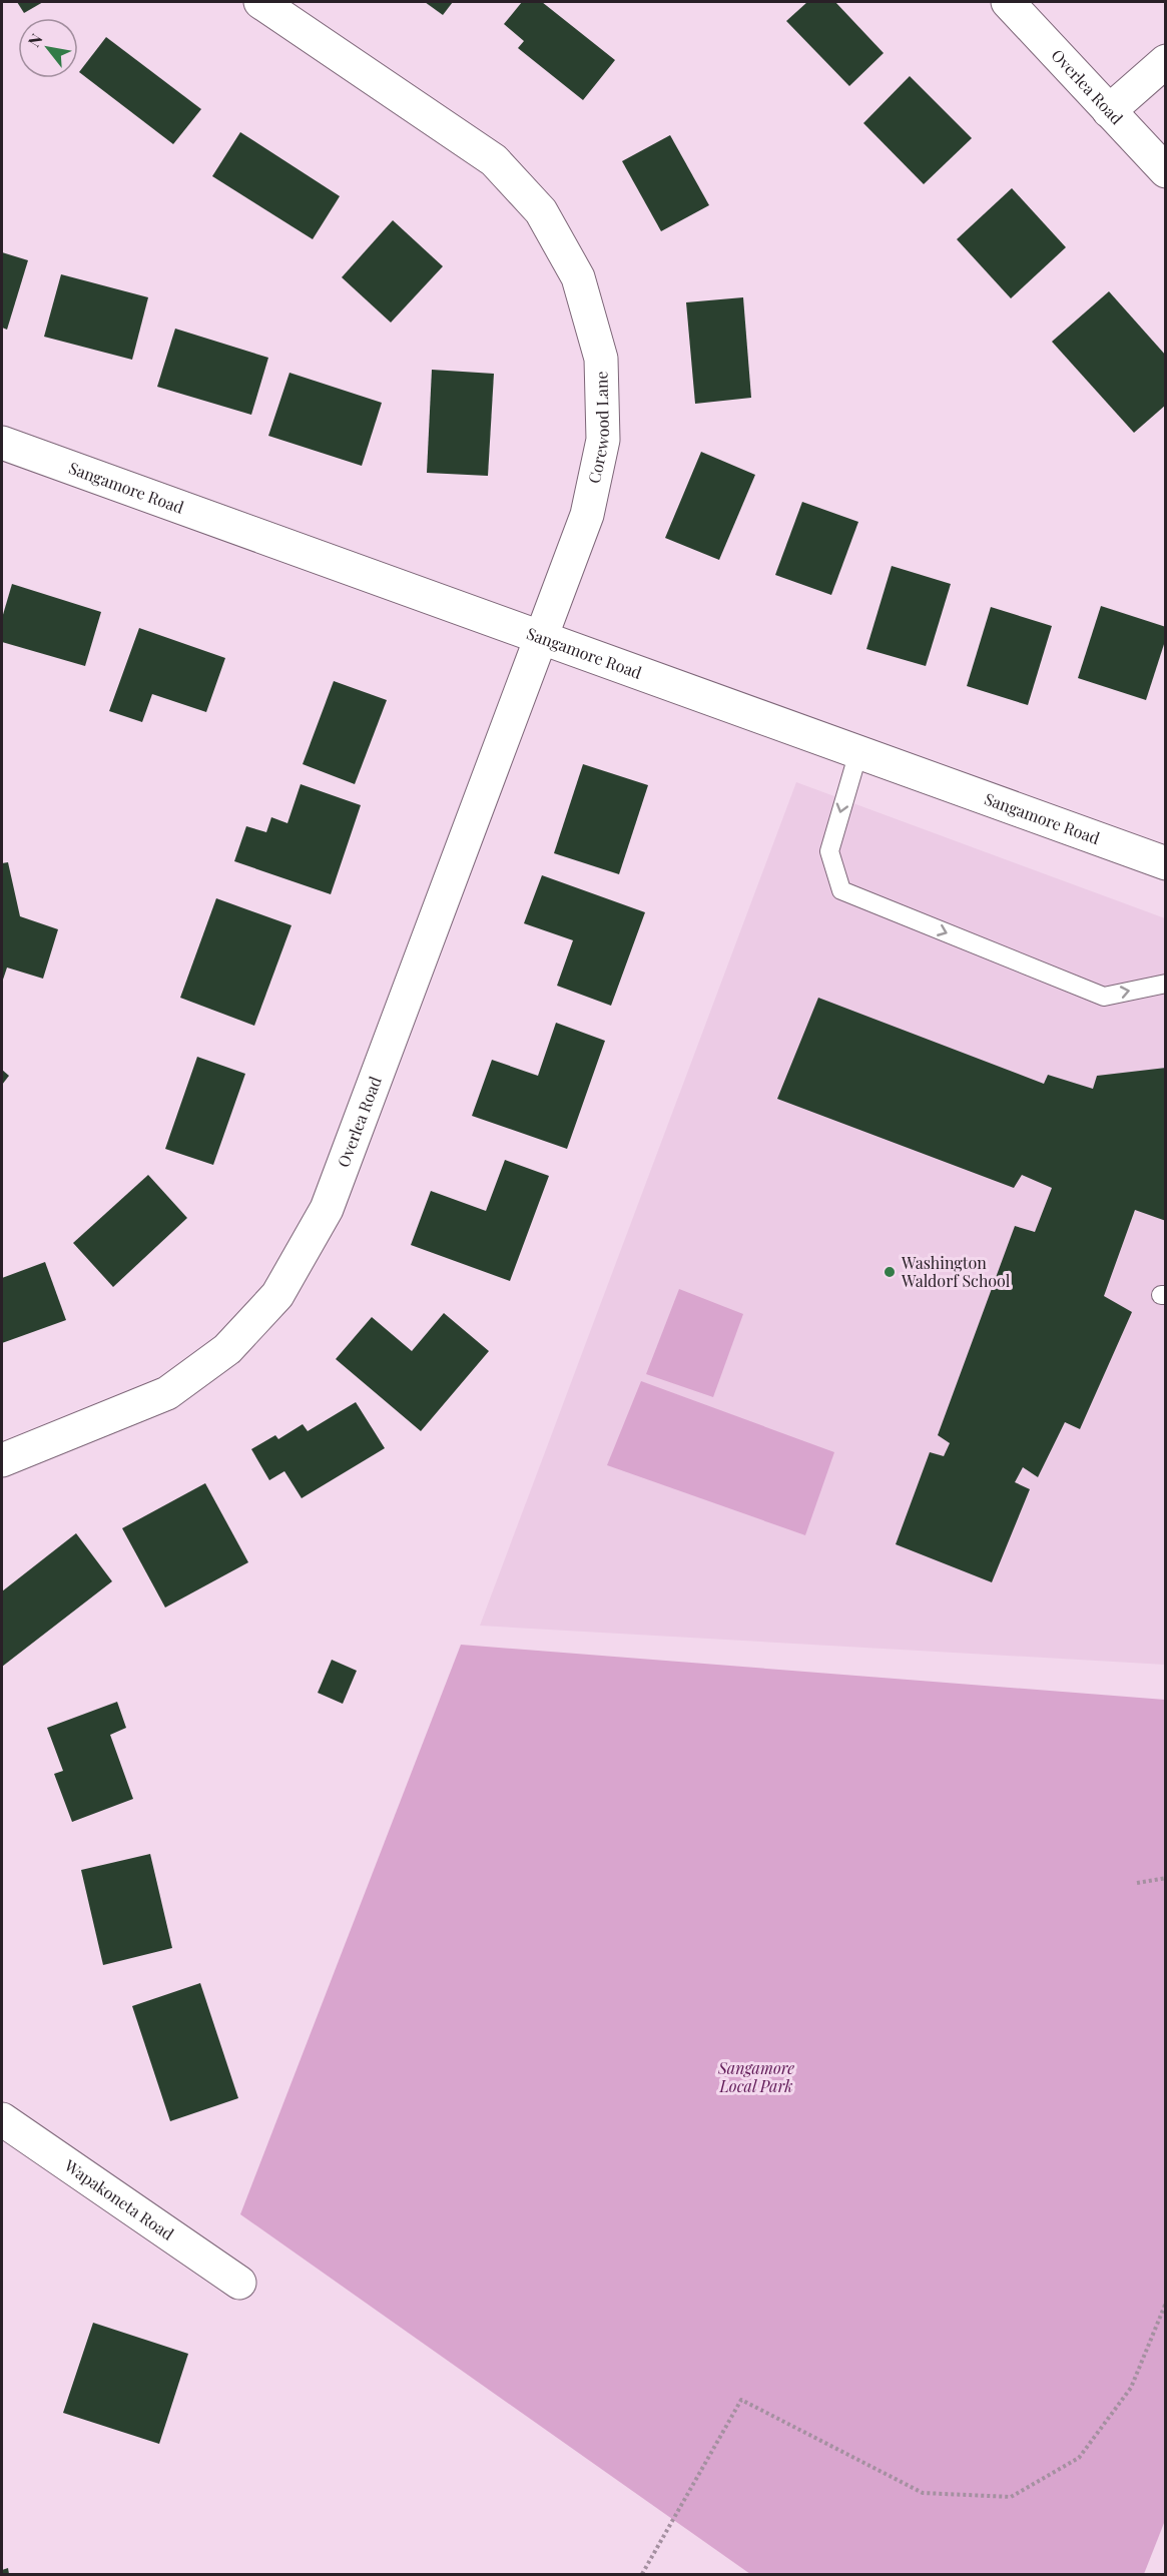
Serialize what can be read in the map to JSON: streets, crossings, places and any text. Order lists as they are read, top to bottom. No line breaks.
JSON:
{"streets":{"street":["Overlea Road","Corewood Lane","Sangamore Road","Wapakoneta Road"]},"crossings":[["Overlea Road","Corewood Lane"],["Overlea Road","Sangamore Road"],["Corewood Lane","Sangamore Road"]],"parks":["Sangamore Local Park"],"places":["Washington Waldorf School"],"north":"top left"}
